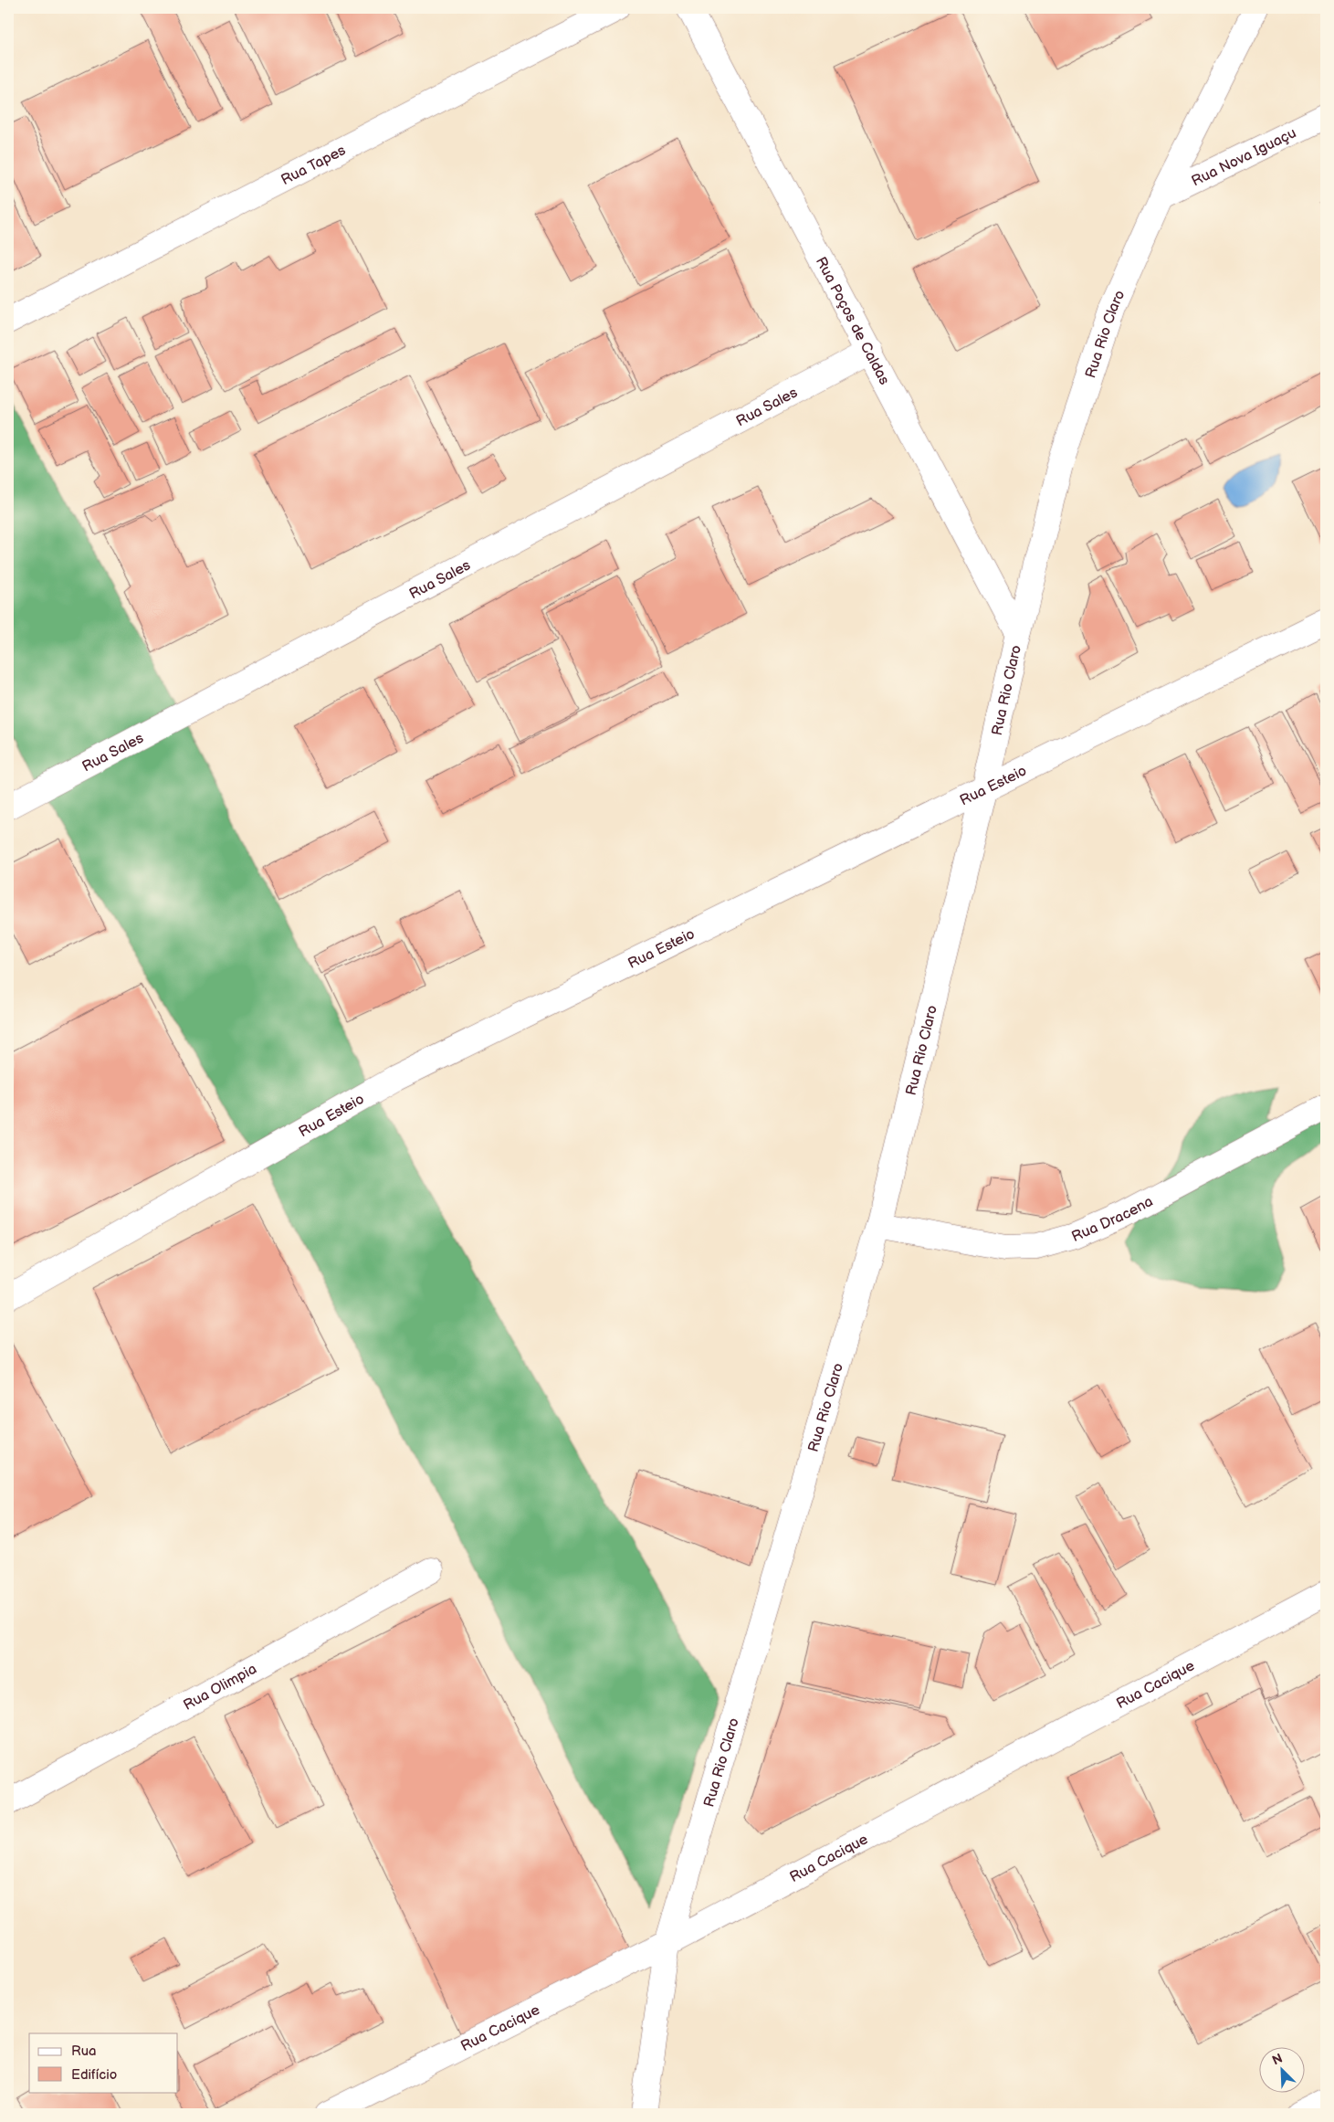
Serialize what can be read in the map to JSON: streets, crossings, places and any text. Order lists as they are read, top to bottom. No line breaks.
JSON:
{"streets":{"street":["Rua Nova Iguaçu","Rua Tapes","Rua Poços de Caldas","Rua Rio Claro","Rua Sales","Rua Esteio","Rua Dracena","Rua Cacique","Rua Olimpia"]},"crossings":[["Rua Nova Iguaçu","Rua Rio Claro"],["Rua Poços de Caldas","Rua Rio Claro"],["Rua Poços de Caldas","Rua Sales"],["Rua Rio Claro","Rua Esteio"],["Rua Rio Claro","Rua Dracena"],["Rua Rio Claro","Rua Cacique"]],"legend":["Rua","Edifício"],"north":"top left"}
